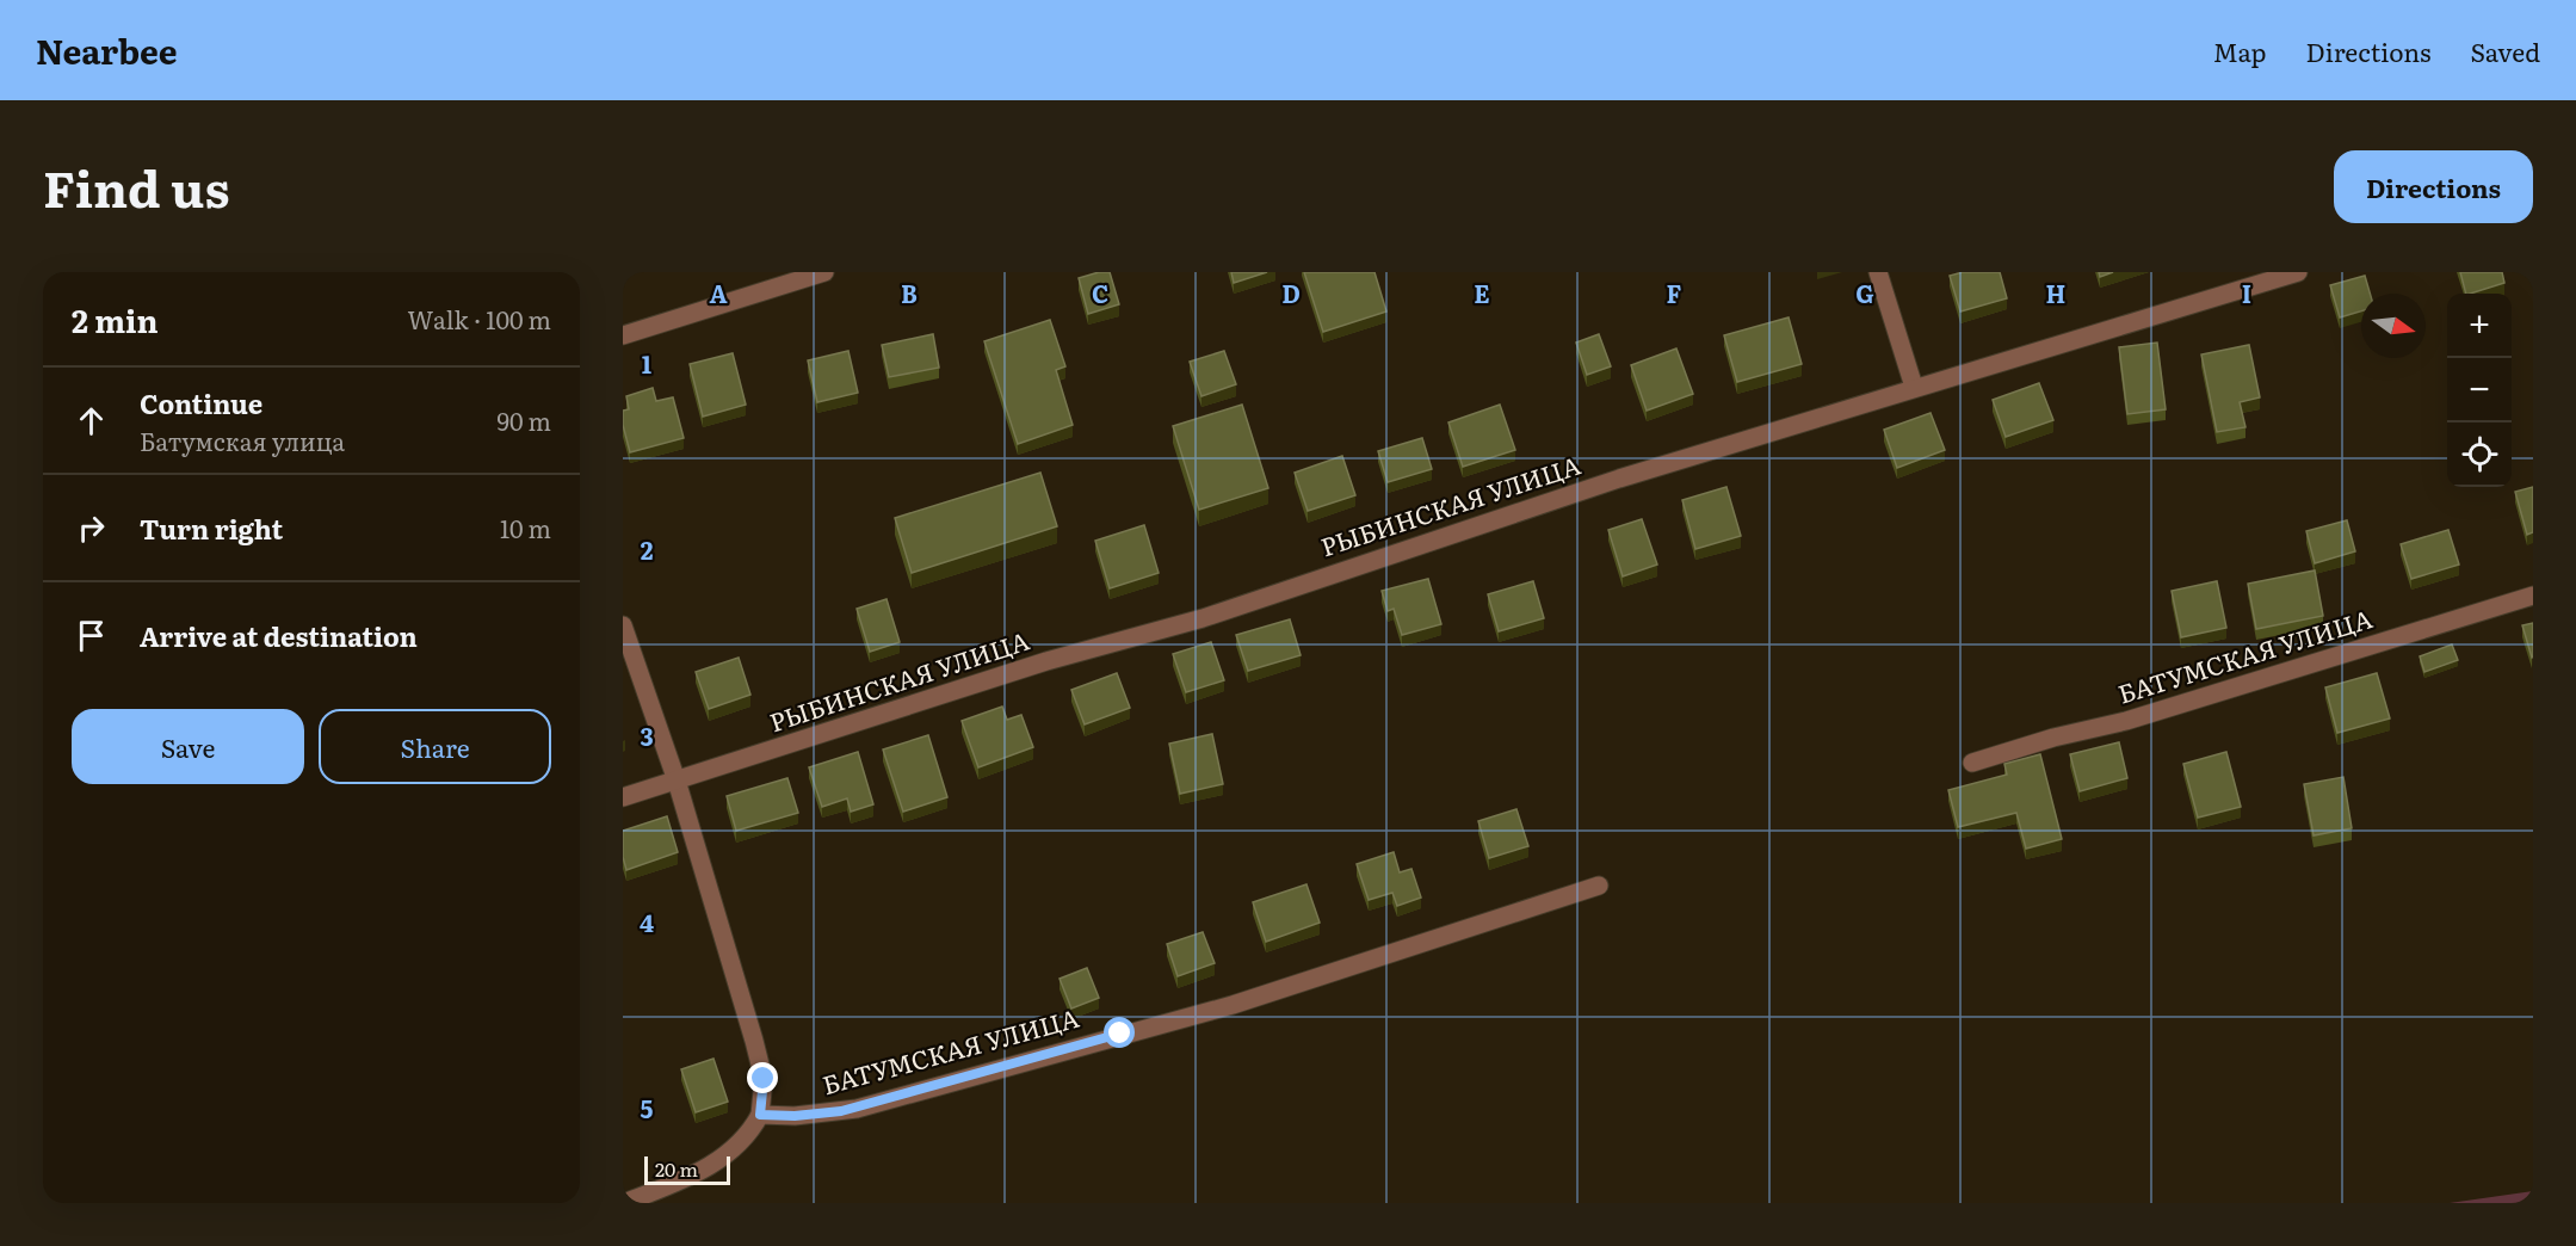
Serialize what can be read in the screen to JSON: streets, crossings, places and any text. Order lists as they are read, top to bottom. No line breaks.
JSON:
{"streets":{"street":["РЫБИНСКАЯ УЛИЦА","БАТУМСКАЯ УЛИЦА"]},"scale_bar":"20 m","north":"right","page":{"header":"Nearbee","nav":["Map","Directions","Saved"],"title":"Find us","buttons":["Directions",["Save","Share"]],"heading":["2 min","Walk · 100 m"],"map_buttons":["+","−"],"list":[["Continue","Батумская улица","90 m"],["Turn right","10 m"],"Arrive at destination"],"scale":"20 m"},"grid":{"columns":["A","B","C","D","E","F","G","H","I"],"rows":["1","2","3","4","5"]}}
